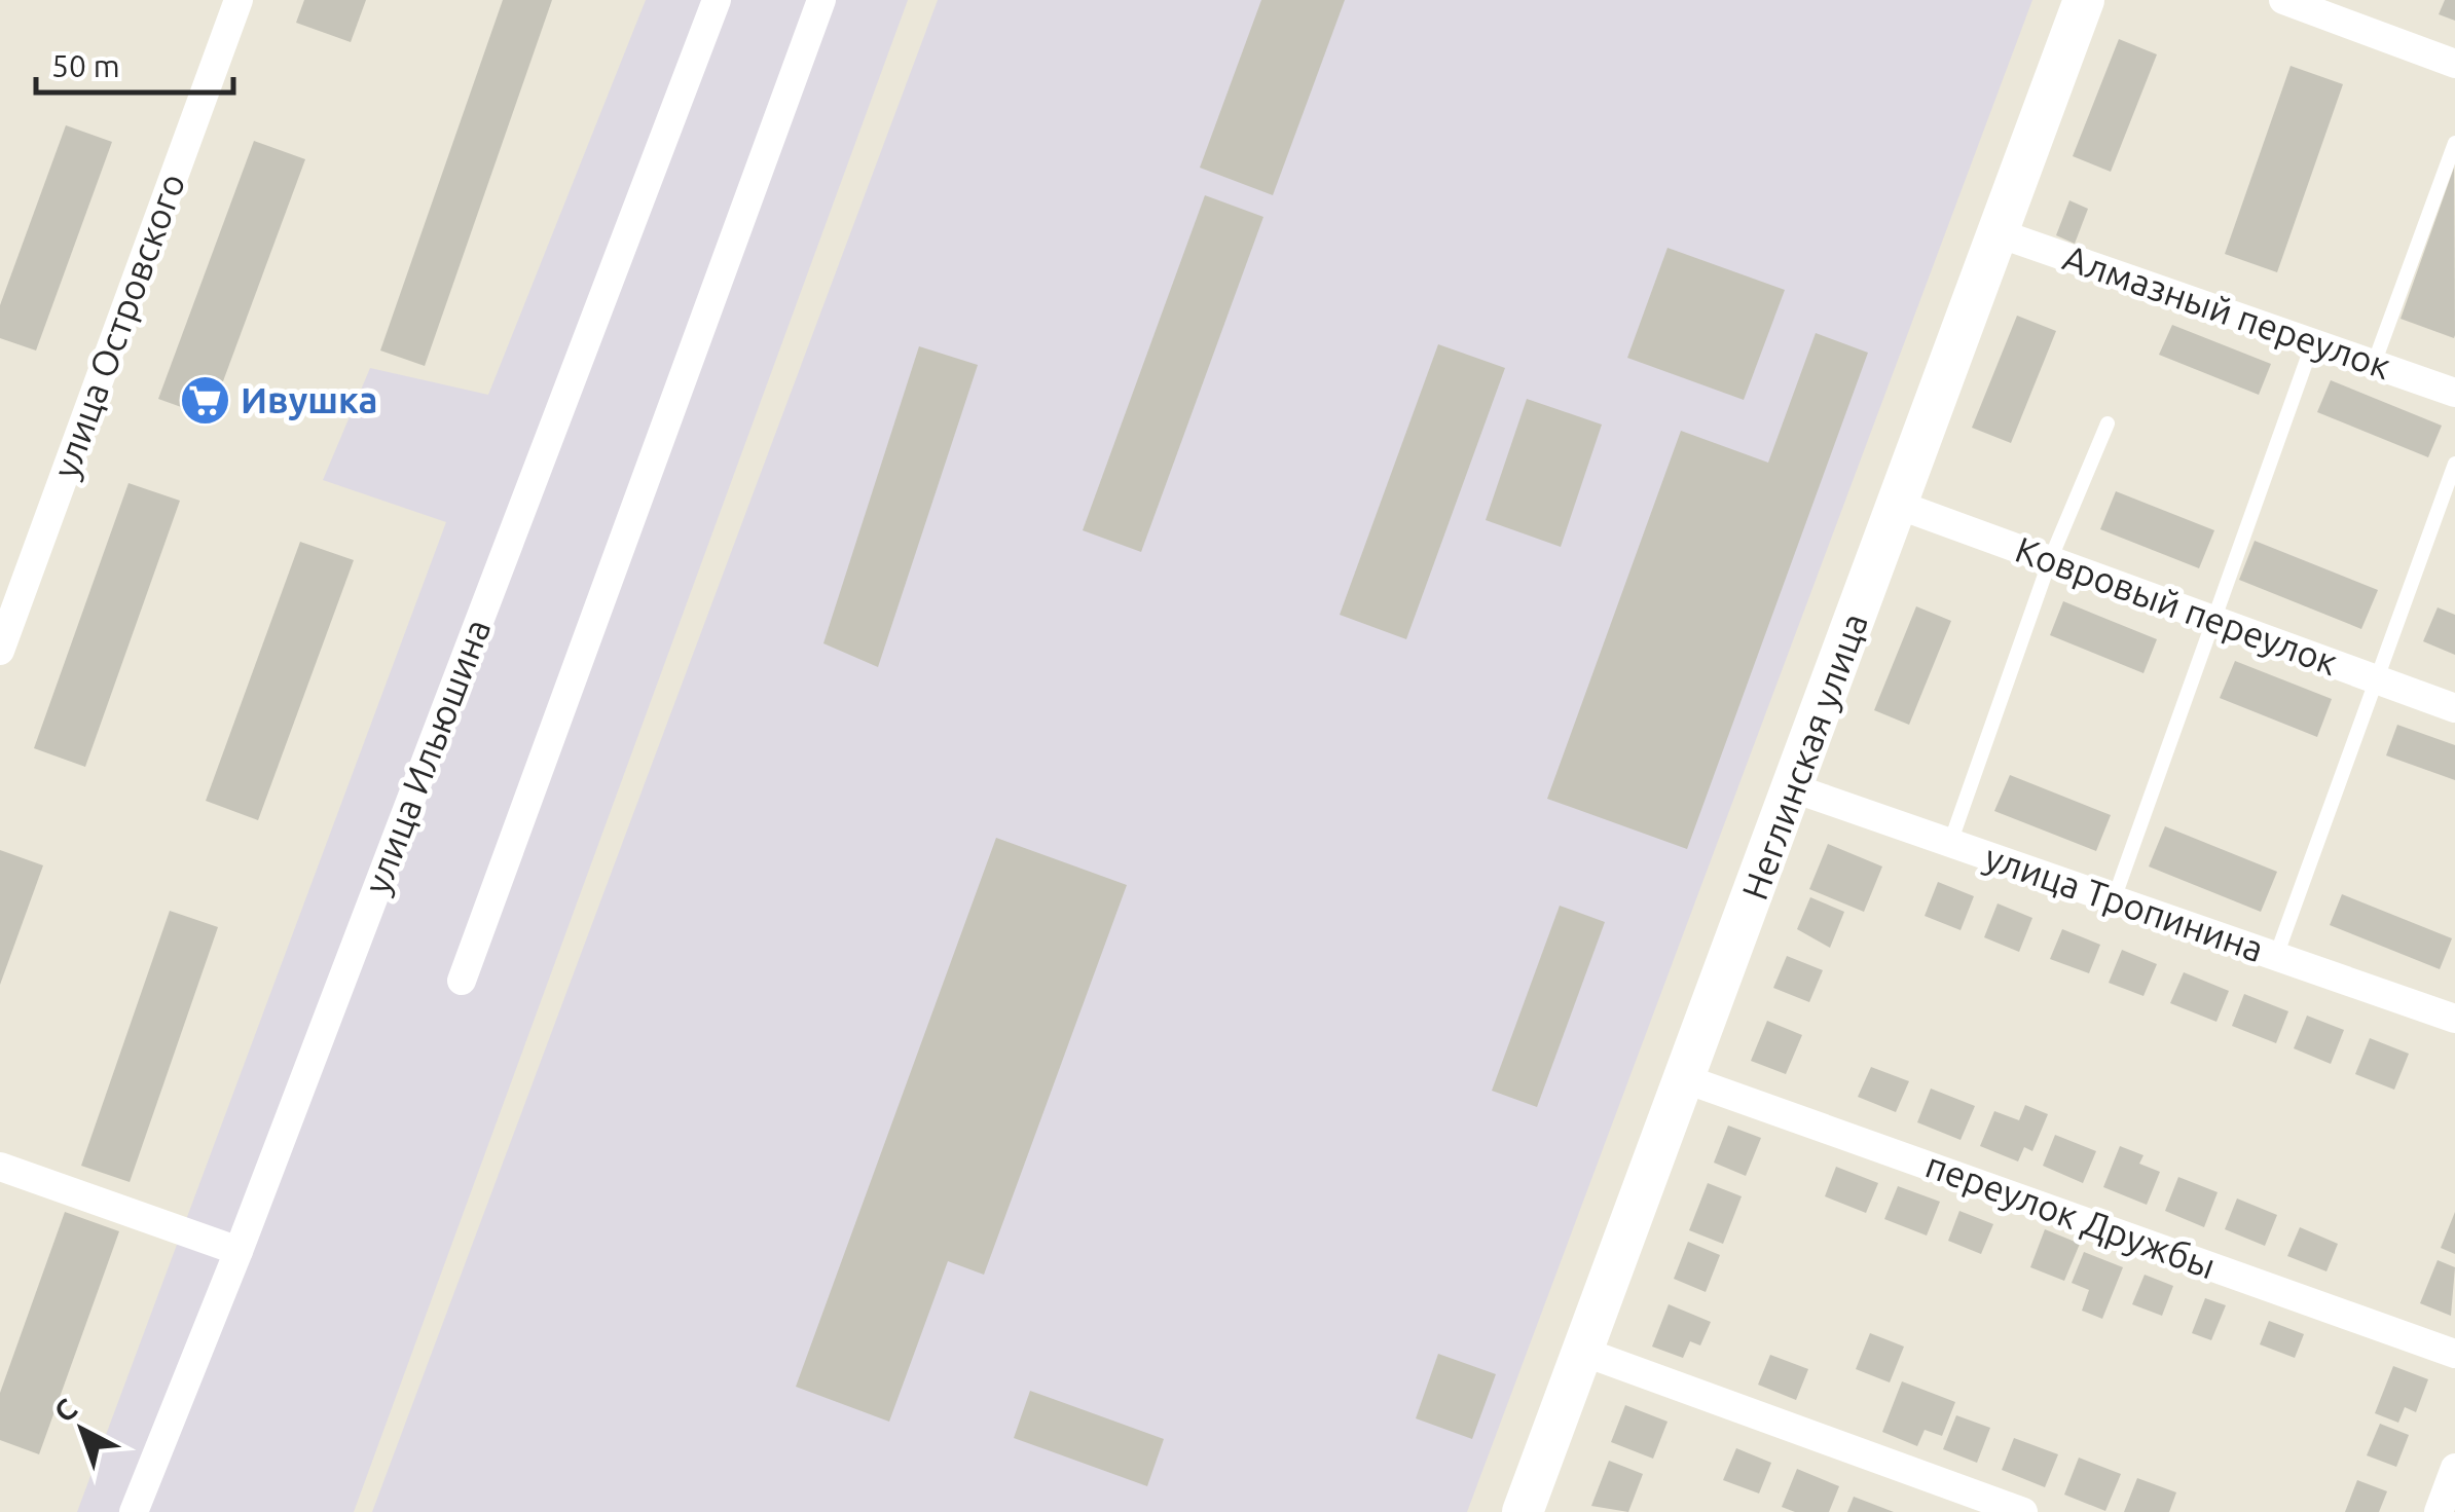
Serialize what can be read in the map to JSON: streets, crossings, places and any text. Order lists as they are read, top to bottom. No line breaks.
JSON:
{"streets":{"street":["Алмазный переулок","улица Островского","Ковровый переулок","улица Ильюшина","Неглинская улица","улица Тропинина","переулок Дружбы"]},"crossings":[["Алмазный переулок","Неглинская улица"],["Ковровый переулок","Неглинская улица"],["Неглинская улица","улица Тропинина"],["Неглинская улица","переулок Дружбы"]],"places":{"supermarket":["Ивушка"]},"scale_bar":"50 m","north":"top left"}
